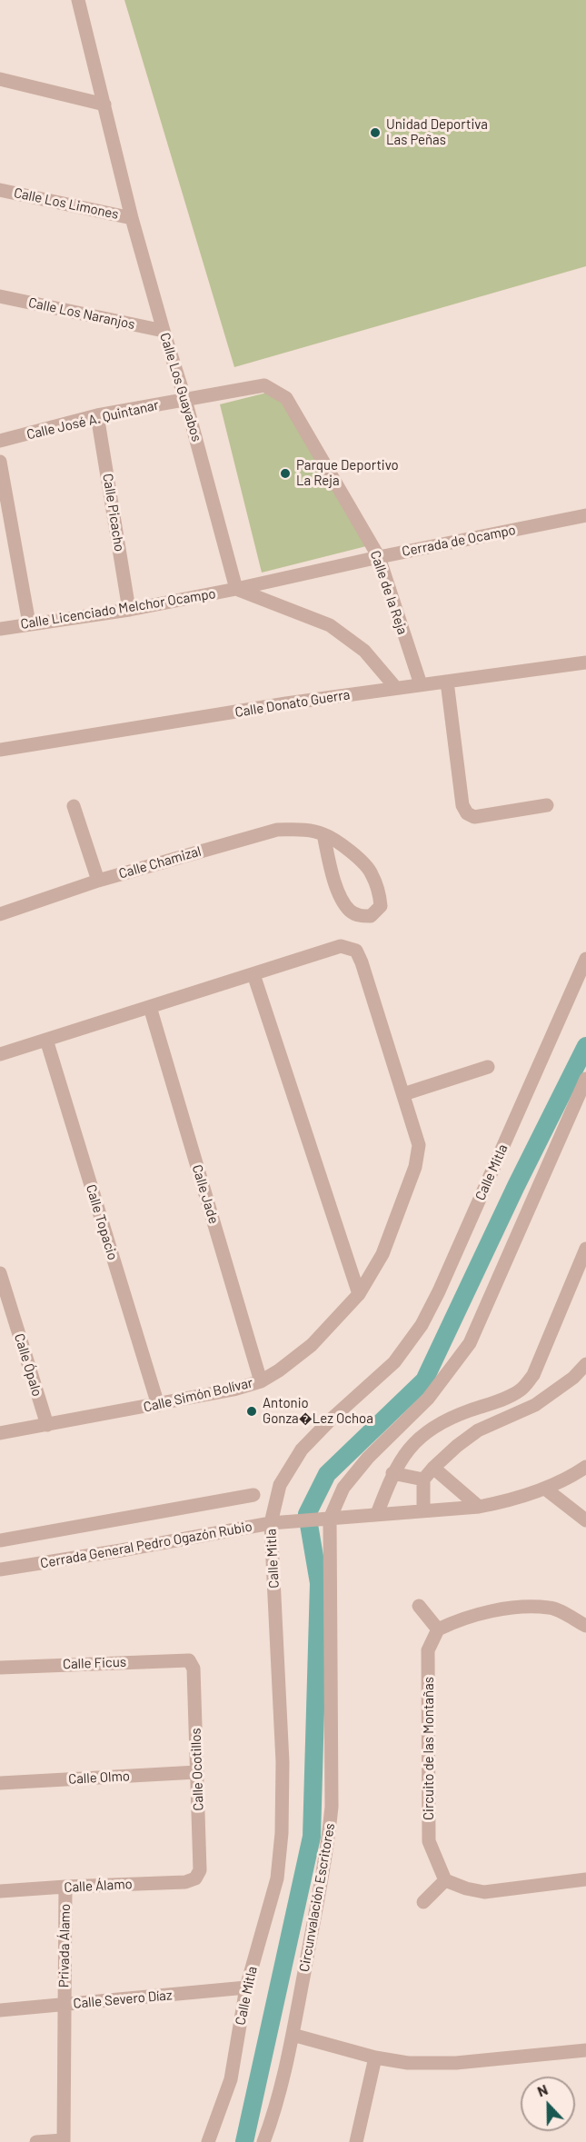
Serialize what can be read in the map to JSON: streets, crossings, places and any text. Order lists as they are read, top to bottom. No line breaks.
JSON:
{"streets":{"street":["Calle Los Limones","Calle Los Naranjos","Calle Los Guayabos","Calle José A. Quintanar","Calle Picacho","Cerrada de Ocampo","Calle de la Reja","Calle Licenciado Melchor Ocampo","Calle Donato Guerra","Calle Chamizal","Calle Mitla","Calle Jade","Calle Topacio","Calle Ópalo","Calle Simón Bolívar","Cerrada General Pedro Ogazón Rubio","Calle Ficus","Circuito de las Montañas","Calle Ocotillos","Calle Olmo","Calle Álamo","Circunvalación Escritores","Privada Álamo","Calle Severo Díaz"]},"crossings":[["Calle Los Limones","Calle Los Guayabos"],["Calle Los Naranjos","Calle Los Guayabos"],["Calle Los Guayabos","Calle José A. Quintanar"],["Calle Los Guayabos","Cerrada de Ocampo"],["Calle Los Guayabos","Calle de la Reja"],["Calle Los Guayabos","Calle Licenciado Melchor Ocampo"],["Calle José A. Quintanar","Calle Picacho"],["Calle José A. Quintanar","Calle de la Reja"],["Calle Picacho","Calle Licenciado Melchor Ocampo"],["Cerrada de Ocampo","Calle de la Reja"],["Cerrada de Ocampo","Calle Licenciado Melchor Ocampo"],["Calle de la Reja","Calle Donato Guerra"],["Calle Mitla","Cerrada General Pedro Ogazón Rubio"],["Calle Mitla","Calle Severo Díaz"],["Calle Jade","Calle Simón Bolívar"],["Calle Topacio","Calle Simón Bolívar"],["Calle Ópalo","Calle Simón Bolívar"],["Cerrada General Pedro Ogazón Rubio","Circunvalación Escritores"],["Calle Ficus","Calle Ocotillos"],["Calle Ocotillos","Calle Olmo"],["Calle Ocotillos","Calle Álamo"],["Calle Álamo","Privada Álamo"],["Privada Álamo","Calle Severo Díaz"]],"places":["Unidad Deportiva Las Peñas","Parque Deportivo La Reja","Antonio Gonza�Lez Ochoa"],"north":"top"}
